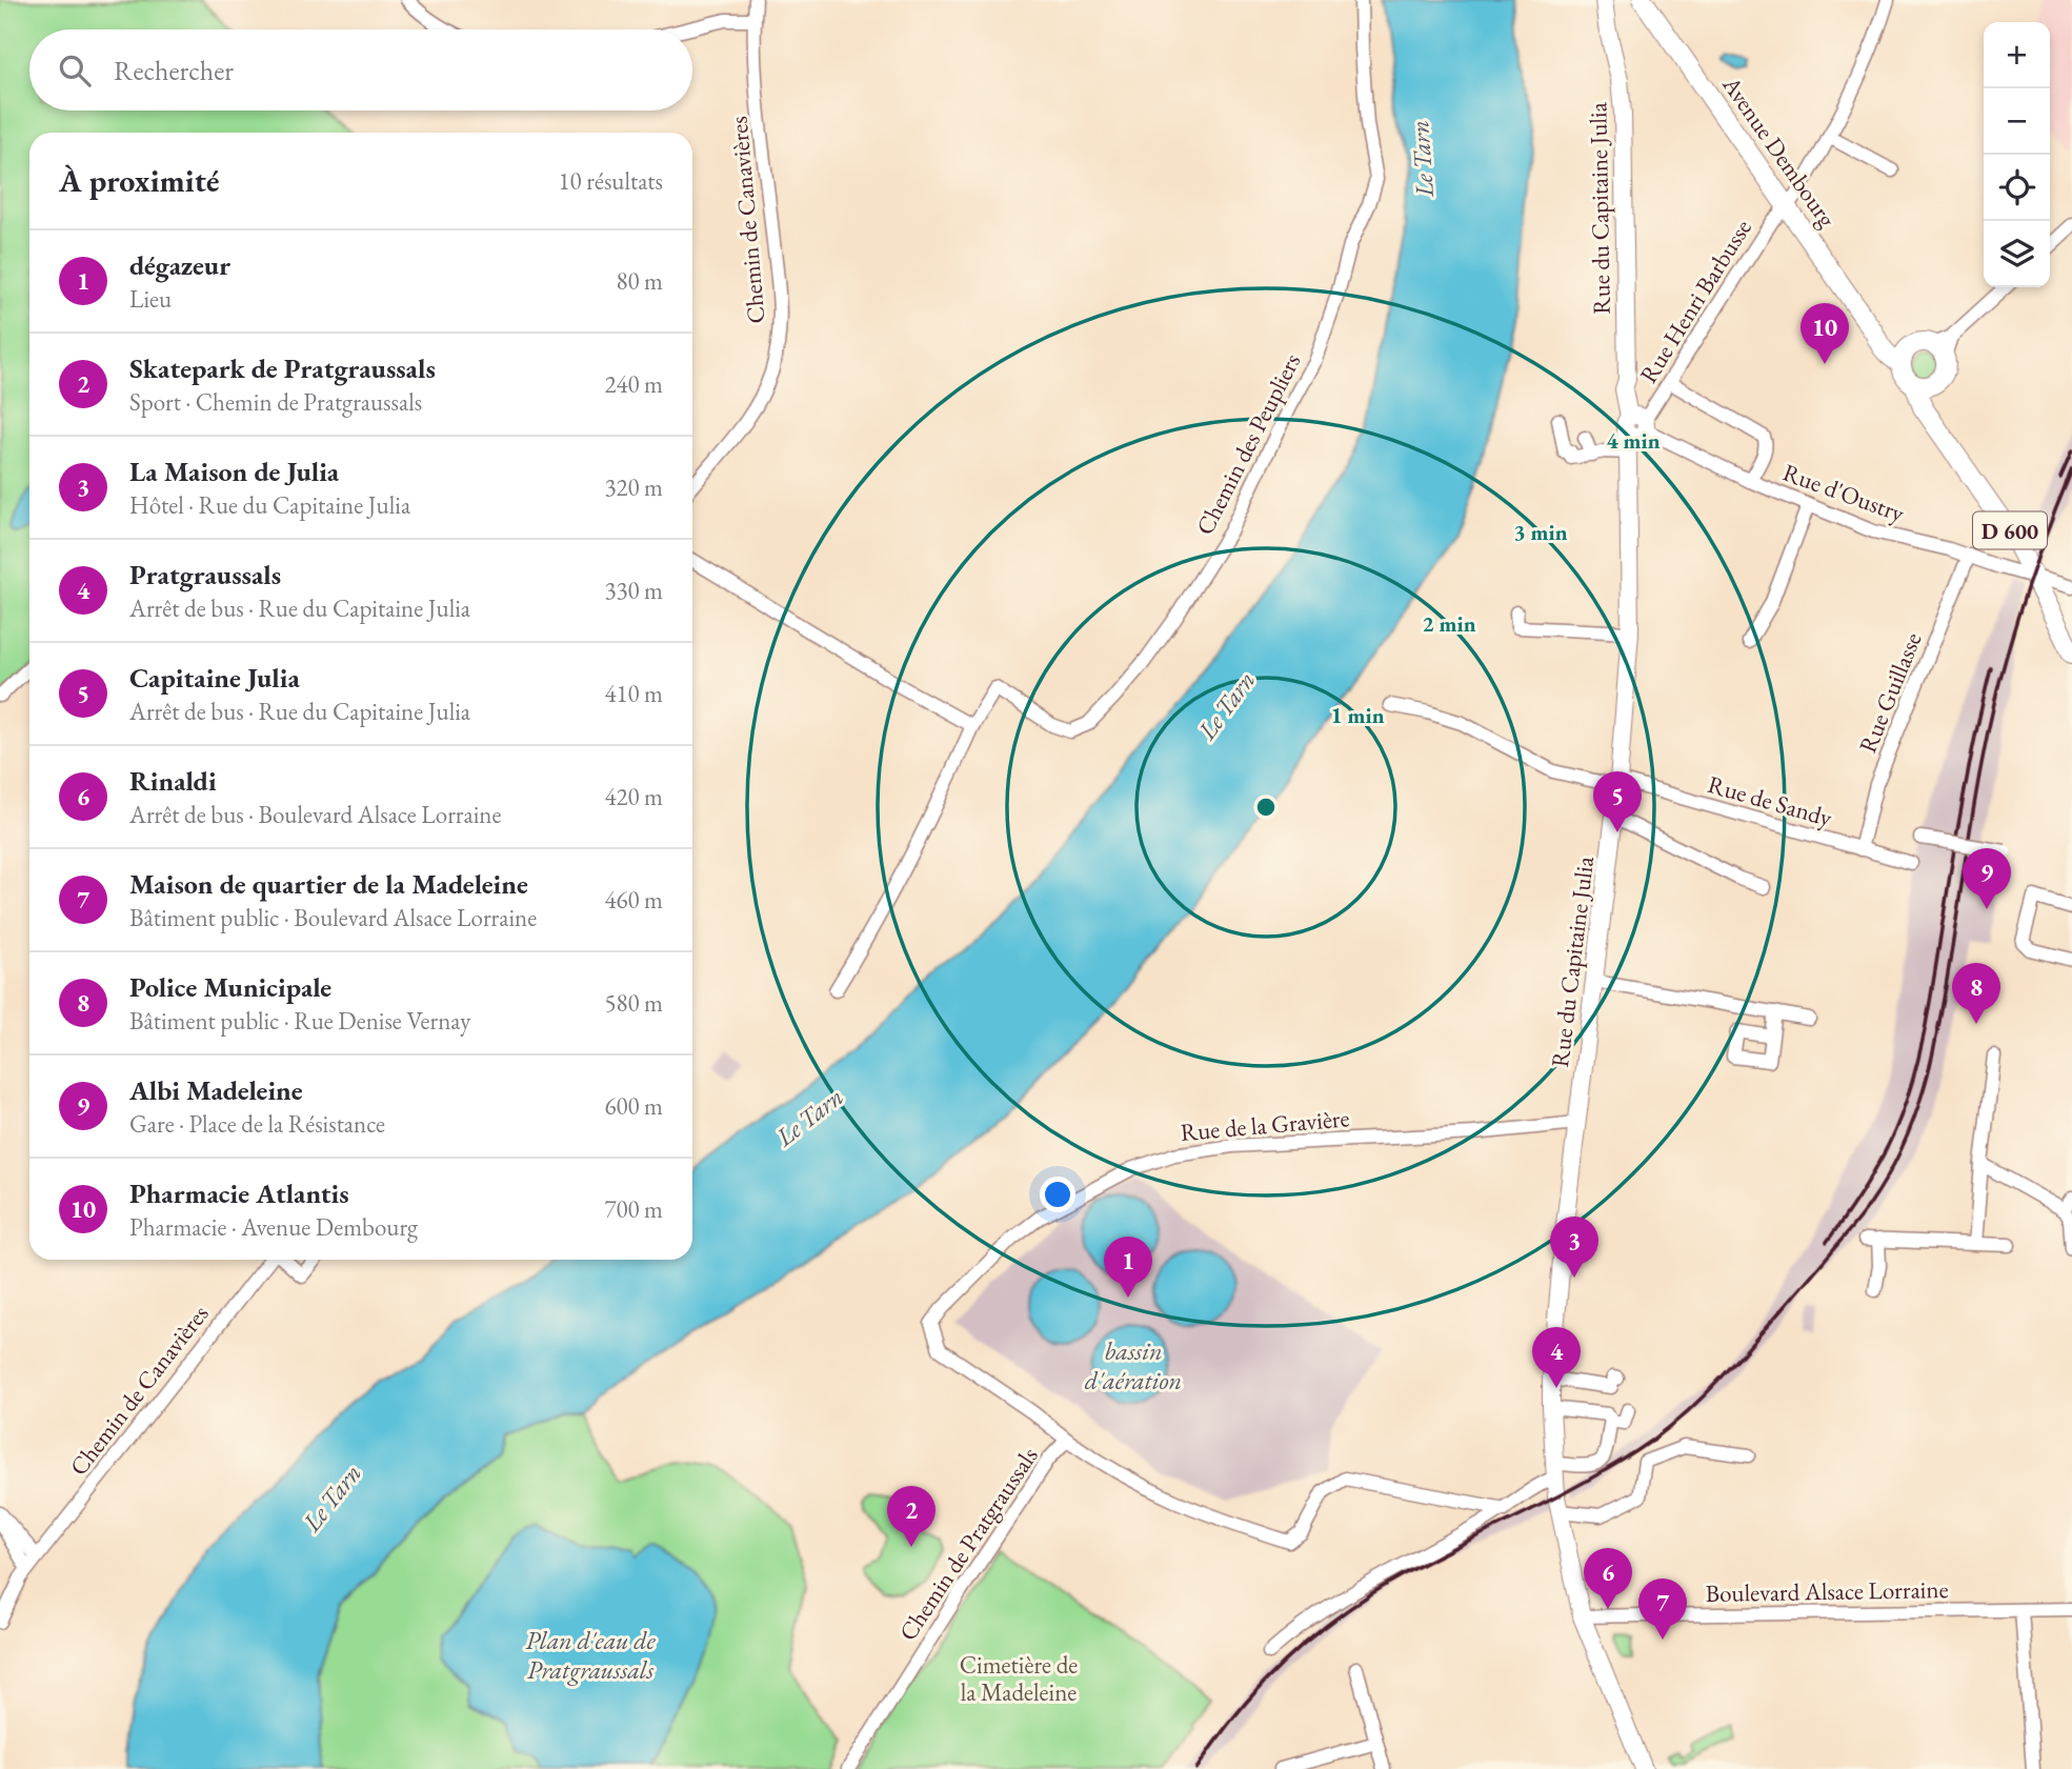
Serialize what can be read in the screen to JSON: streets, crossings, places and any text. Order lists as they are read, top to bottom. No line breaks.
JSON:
{"streets":{"main road":["Avenue Dembourg","D 600"],"street":["Rue du Capitaine Julia","Chemin de Canavières","Rue Henri Barbusse","Chemin des Peupliers","Rue d'Oustry","Rue Guillasse","Rue de Sandy","Rue de la Gravière","Chemin de Pratgraussals","Boulevard Alsace Lorraine"]},"crossings":[["Avenue Dembourg","Rue Henri Barbusse"],["Avenue Dembourg","D 600"],["Rue du Capitaine Julia","Rue Henri Barbusse"],["Rue du Capitaine Julia","Rue d'Oustry"],["Rue du Capitaine Julia","Rue de Sandy"],["Rue du Capitaine Julia","Rue de la Gravière"],["Rue du Capitaine Julia","Boulevard Alsace Lorraine"],["Rue Henri Barbusse","Rue d'Oustry"],["Rue d'Oustry","D 600"],["Rue d'Oustry","Rue Guillasse"],["Rue Guillasse","Rue de Sandy"],["Rue de la Gravière","Chemin de Pratgraussals"]],"water":["Le Tarn","bassin d'aération","Plan d'eau de Pratgraussals"],"parks":["Cimetière de la Madeleine"],"page":{"map_buttons":["+","−"],"search":"Rechercher","heading":["À proximité","10 résultats"],"list":[{"mark":"1","name":"dégazeur","note":"Lieu","value":"80 m"},{"mark":"2","name":"Skatepark de Pratgraussals","note":"Sport · Chemin de Pratgraussals","value":"240 m"},{"mark":"3","name":"La Maison de Julia","note":"Hôtel · Rue du Capitaine Julia","value":"320 m"},{"mark":"4","name":"Pratgraussals","note":"Arrêt de bus · Rue du Capitaine Julia","value":"330 m"},{"mark":"5","name":"Capitaine Julia","note":"Arrêt de bus · Rue du Capitaine Julia","value":"410 m"},{"mark":"6","name":"Rinaldi","note":"Arrêt de bus · Boulevard Alsace Lorraine","value":"420 m"},{"mark":"7","name":"Maison de quartier de la Madeleine","note":"Bâtiment public · Boulevard Alsace Lorraine","value":"460 m"},{"mark":"8","name":"Police Municipale","note":"Bâtiment public · Rue Denise Vernay","value":"580 m"},{"mark":"9","name":"Albi Madeleine","note":"Gare · Place de la Résistance","value":"600 m"},{"mark":"10","name":"Pharmacie Atlantis","note":"Pharmacie · Avenue Dembourg","value":"700 m"}],"pins":["10","5","9","8","3","1","4","2","6","7"]},"rings":["4 min","3 min","2 min","1 min"]}
